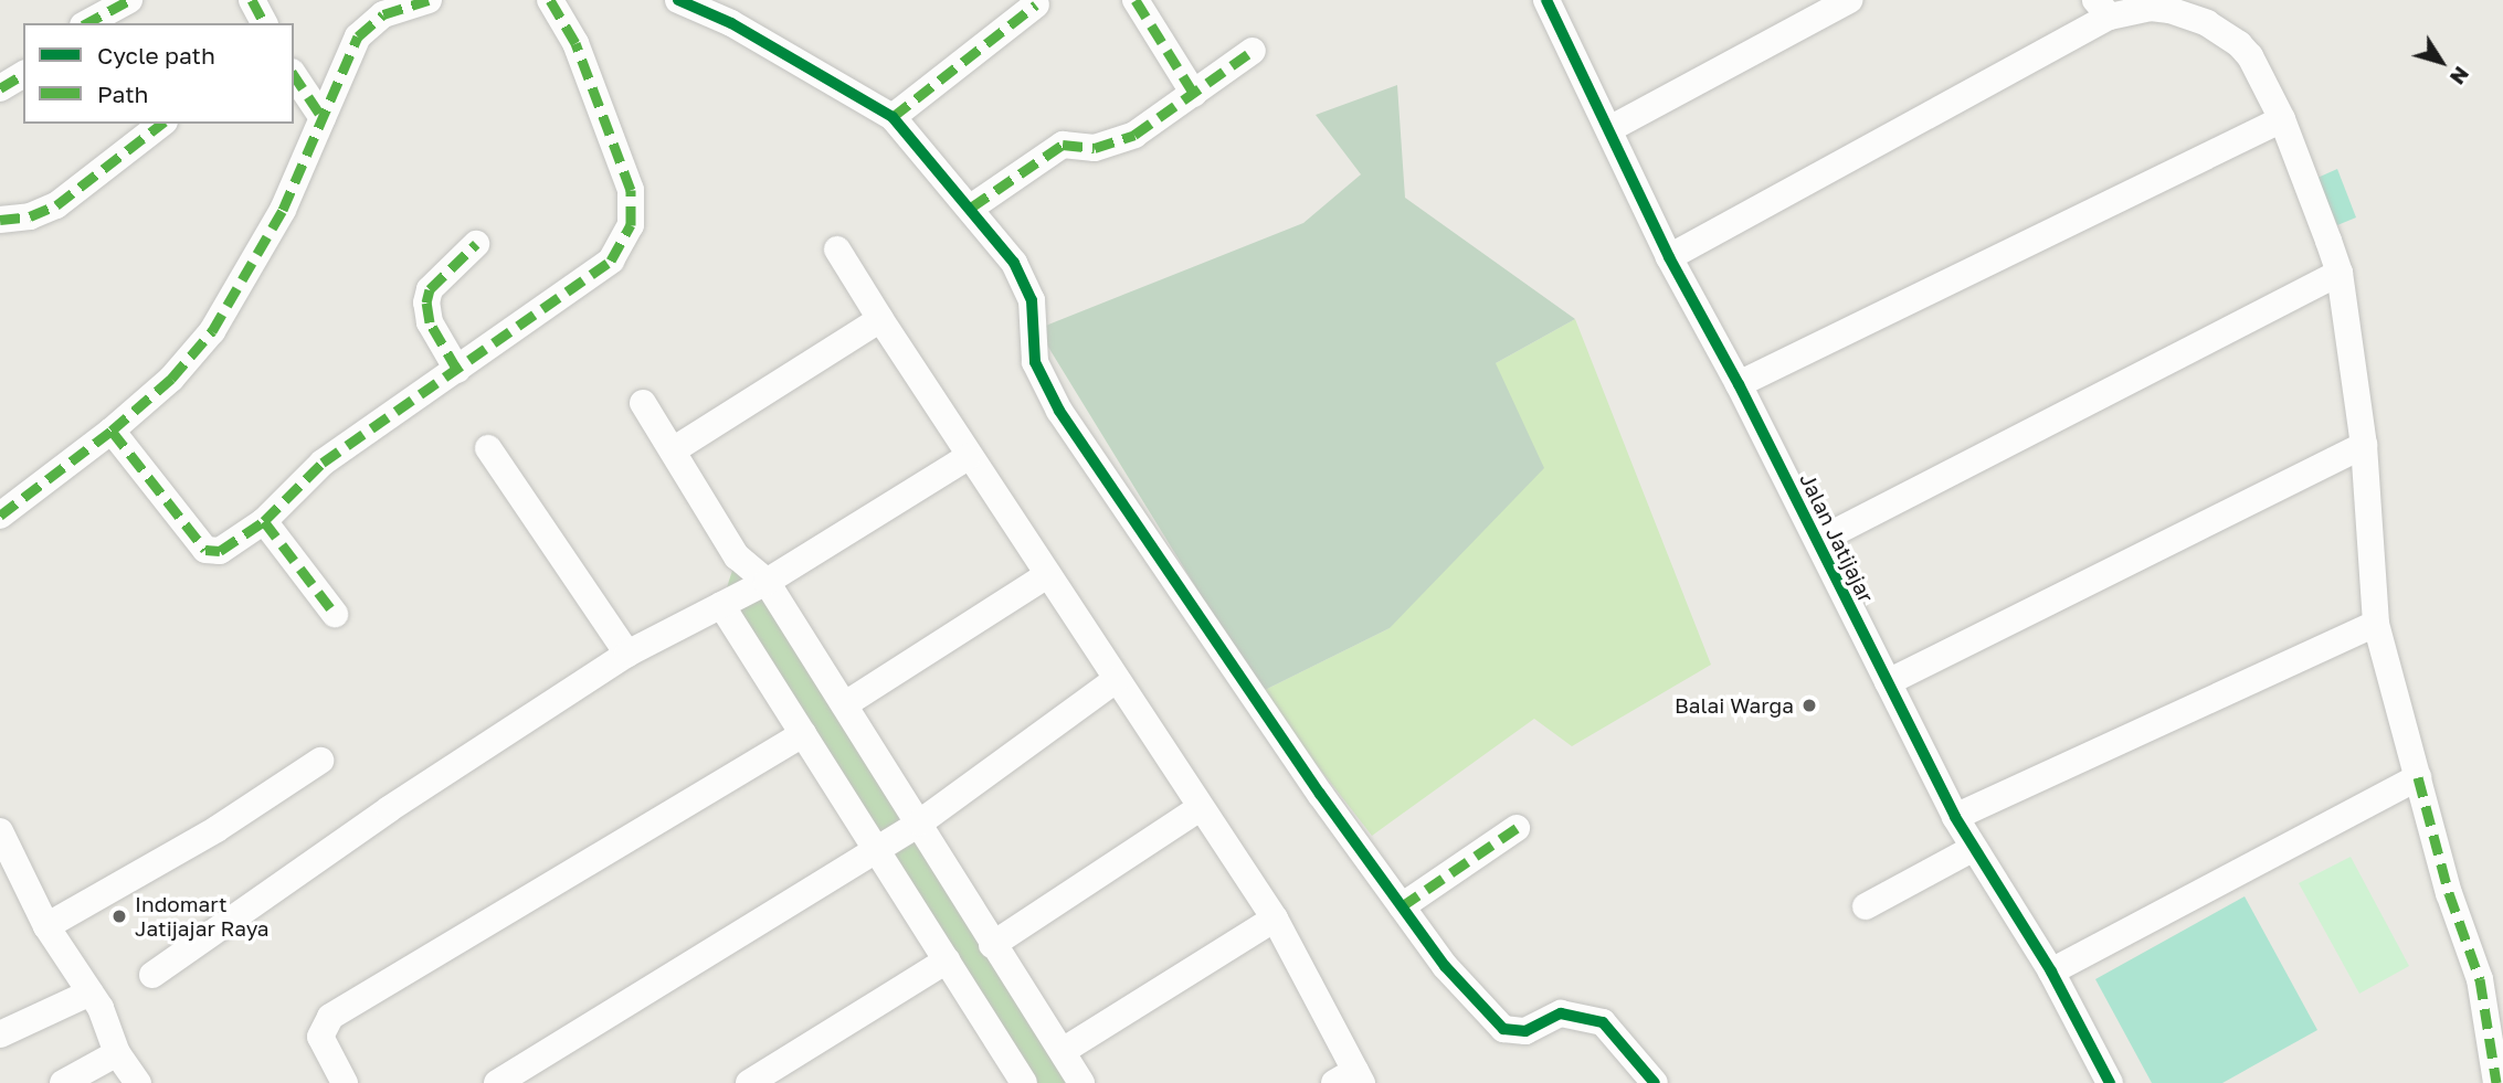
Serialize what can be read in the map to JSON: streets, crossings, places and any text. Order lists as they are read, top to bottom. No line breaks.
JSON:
{"streets":{"street":["Jalan Jatijajar"]},"places":["Balai Warga","Indomart Jatijajar Raya"],"legend":["Cycle path","Path"],"north":"bottom right"}
